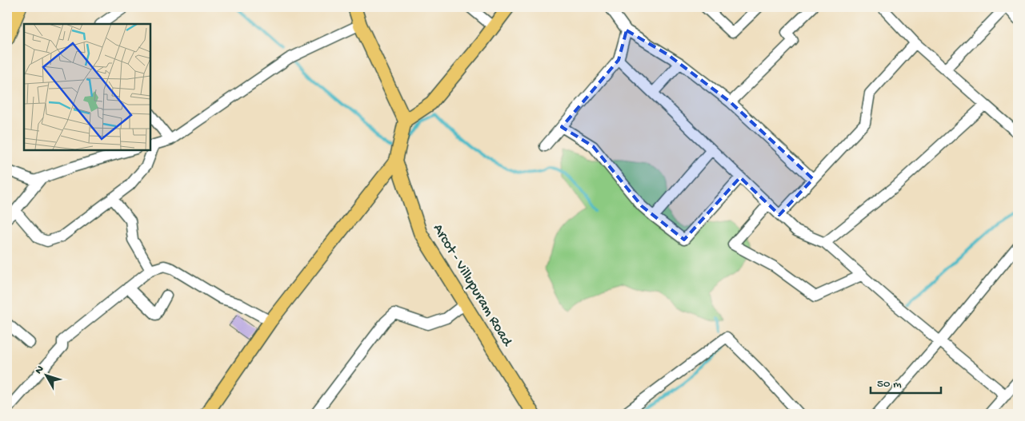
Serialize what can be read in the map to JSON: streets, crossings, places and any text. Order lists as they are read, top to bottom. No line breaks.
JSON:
{"streets":{"main road":["Arcot - Villupuram Road"]},"scale_bar":"50 m","north":"top left"}
